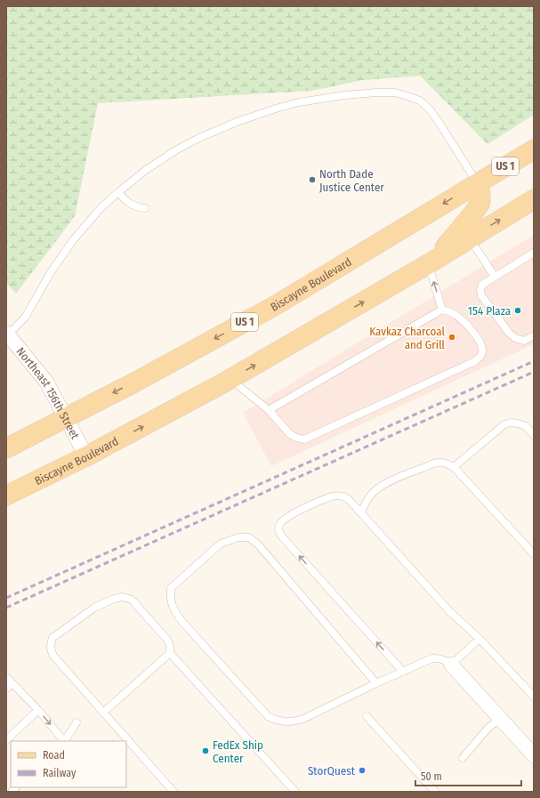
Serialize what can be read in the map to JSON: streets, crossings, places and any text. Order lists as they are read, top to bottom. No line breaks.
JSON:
{"streets":{"main road":["US 1","Biscayne Boulevard"],"street":["Northeast 156th Street"]},"crossings":[["Biscayne Boulevard","Northeast 156th Street"]],"places":["North Dade Justice Center","154 Plaza","Kavkaz Charcoal and Grill","FedEx Ship Center","StorQuest"],"legend":["Road","Railway"],"scale_bar":"50 m"}
